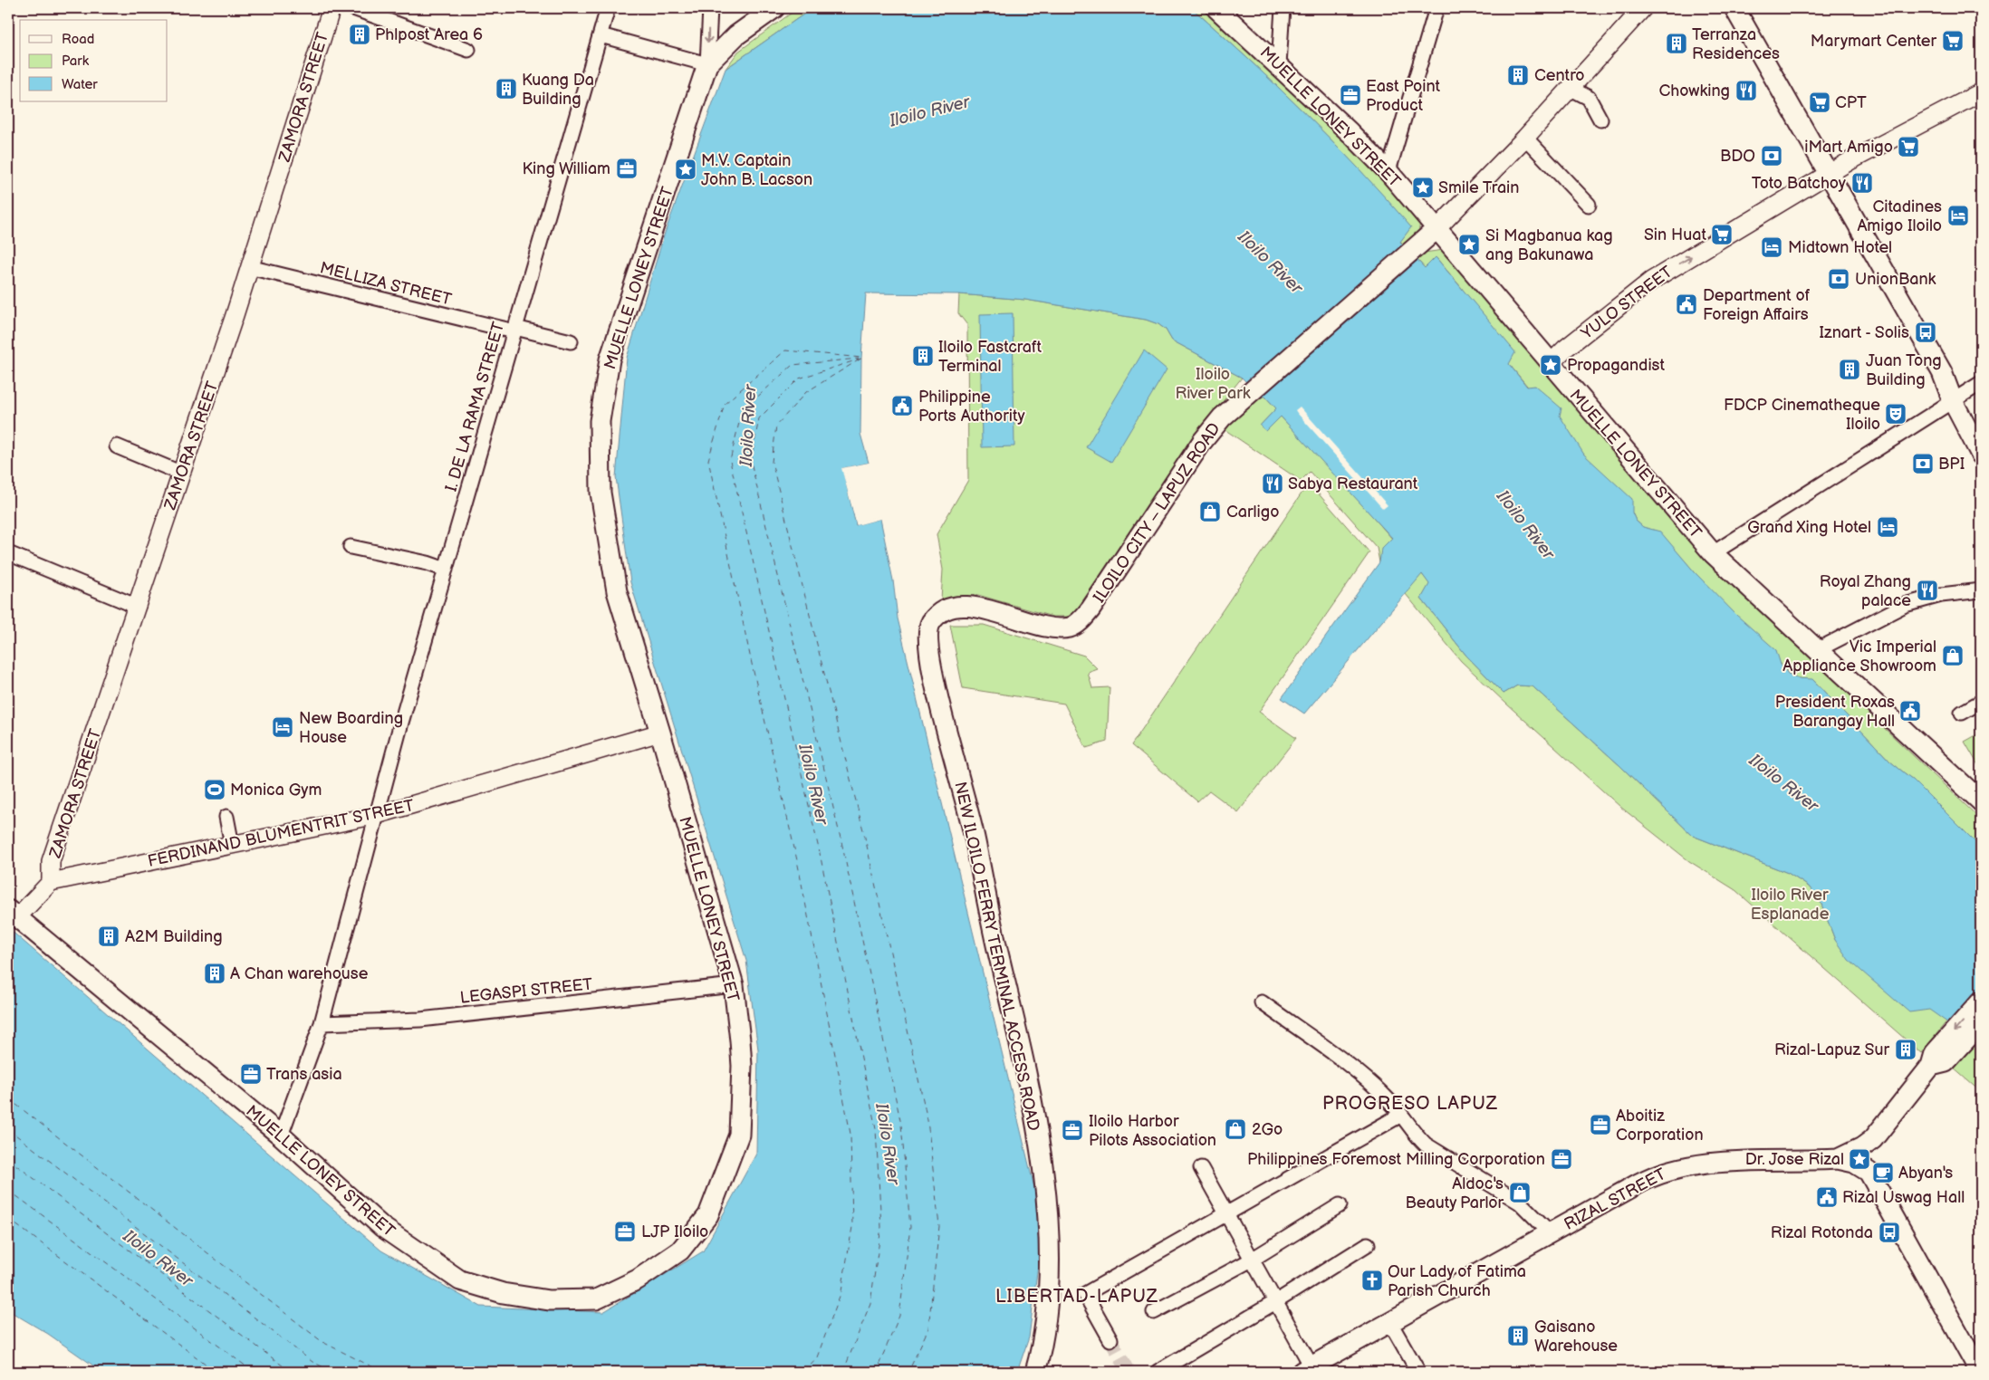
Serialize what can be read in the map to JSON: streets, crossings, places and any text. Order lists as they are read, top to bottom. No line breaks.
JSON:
{"streets":{"main road":["MUELLE LONEY STREET","ILOILO CITY – LAPUZ ROAD","NEW ILOILO FERRY TERMINAL ACCESS ROAD","RIZAL STREET"],"street":["ZAMORA STREET","MELLIZA STREET","YULO STREET","I. DE LA RAMA STREET","FERDINAND BLUMENTRIT STREET","LEGASPI STREET"]},"crossings":[["ZAMORA STREET","MELLIZA STREET"],["ZAMORA STREET","FERDINAND BLUMENTRIT STREET"],["MUELLE LONEY STREET","YULO STREET"],["MUELLE LONEY STREET","ILOILO CITY – LAPUZ ROAD"],["MUELLE LONEY STREET","FERDINAND BLUMENTRIT STREET"],["MUELLE LONEY STREET","LEGASPI STREET"],["MELLIZA STREET","I. DE LA RAMA STREET"],["I. DE LA RAMA STREET","FERDINAND BLUMENTRIT STREET"],["ILOILO CITY – LAPUZ ROAD","NEW ILOILO FERRY TERMINAL ACCESS ROAD"]],"one_way":["YULO STREET"],"districts":["PROGRESO LAPUZ","LIBERTAD-LAPUZ"],"water":["Iloilo River"],"parks":["Iloilo River Park","Iloilo River Esplanade"],"places":{"building":["Phlpost Area 6","Terranza Residences","Centro","Kuang Da Building","Iloilo Fastcraft Terminal","Juan Tong Building","A2M Building","A Chan warehouse","Rizal-Lapuz Sur","Gaisano Warehouse"],"supermarket":["Marymart Center","CPT","iMart Amigo","Sin Huat"],"restaurant":["Chowking","Toto Batchoy","Sabya Restaurant","Royal Zhang palace"],"office":["East Point Product","King William","Trans asia","Aboitiz Corporation","Iloilo Harbor Pilots Association","Philippines Foremost Milling Corporation","LJP Iloilo"],"bank":["BDO","UnionBank","BPI"],"place":["M.V. Captain John B. Lacson","Smile Train","Si Magbanua kag ang Bakunawa","Propagandist","Dr. Jose Rizal"],"hotel":["Citadines Amigo Iloilo","Midtown Hotel","Grand Xing Hotel","New Boarding House"],"public building":["Department of Foreign Affairs","Philippine Ports Authority","President Roxas Barangay Hall","Rizal Uswag Hall"],"bus stop":["Iznart - Solis","Rizal Rotonda"],"theatre":["FDCP Cinematheque Iloilo"],"shop":["Carligo","Vic Imperial Appliance Showroom","2Go","Aldoc's Beauty Parlor"],"sports":["Monica Gym"],"cafe":["Abyan's"],"church":["Our Lady of Fatima Parish Church"]},"legend":["Road","Park","Water"]}
